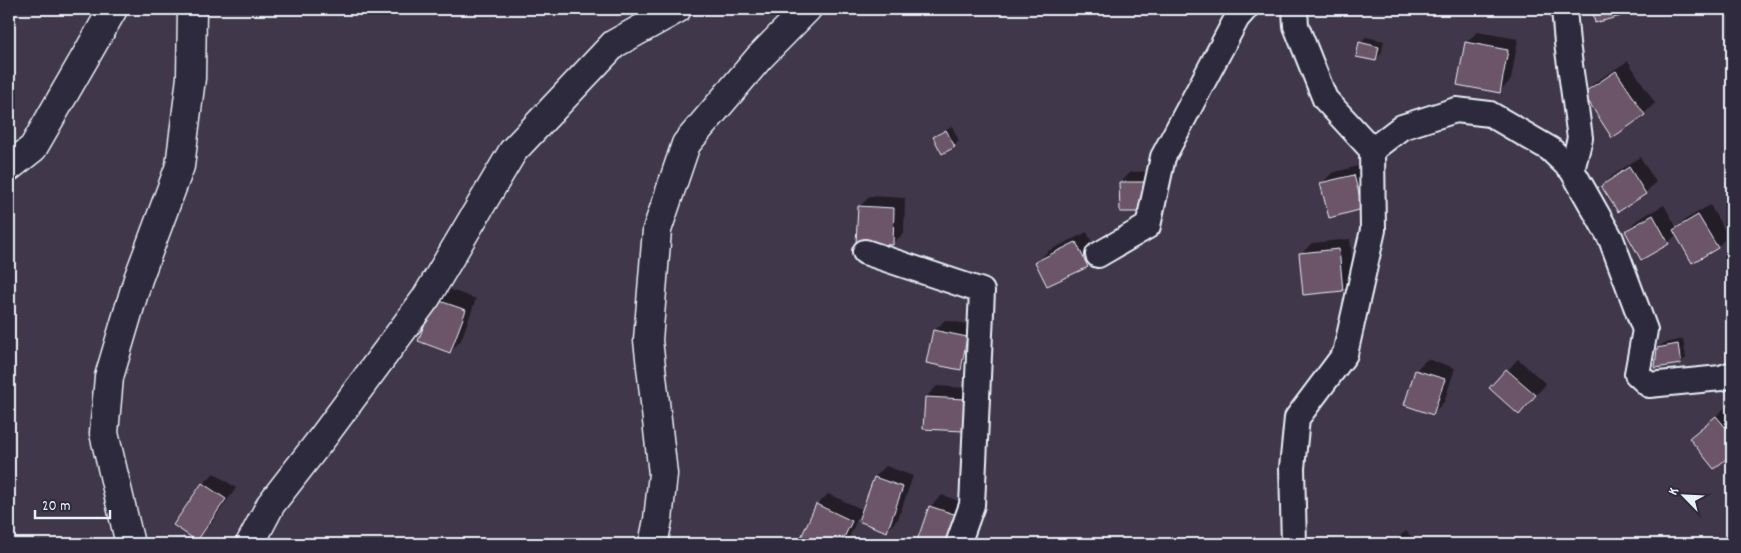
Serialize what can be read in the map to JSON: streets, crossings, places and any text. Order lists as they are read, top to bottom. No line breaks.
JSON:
{"scale_bar":"20 m","north":"top left"}
